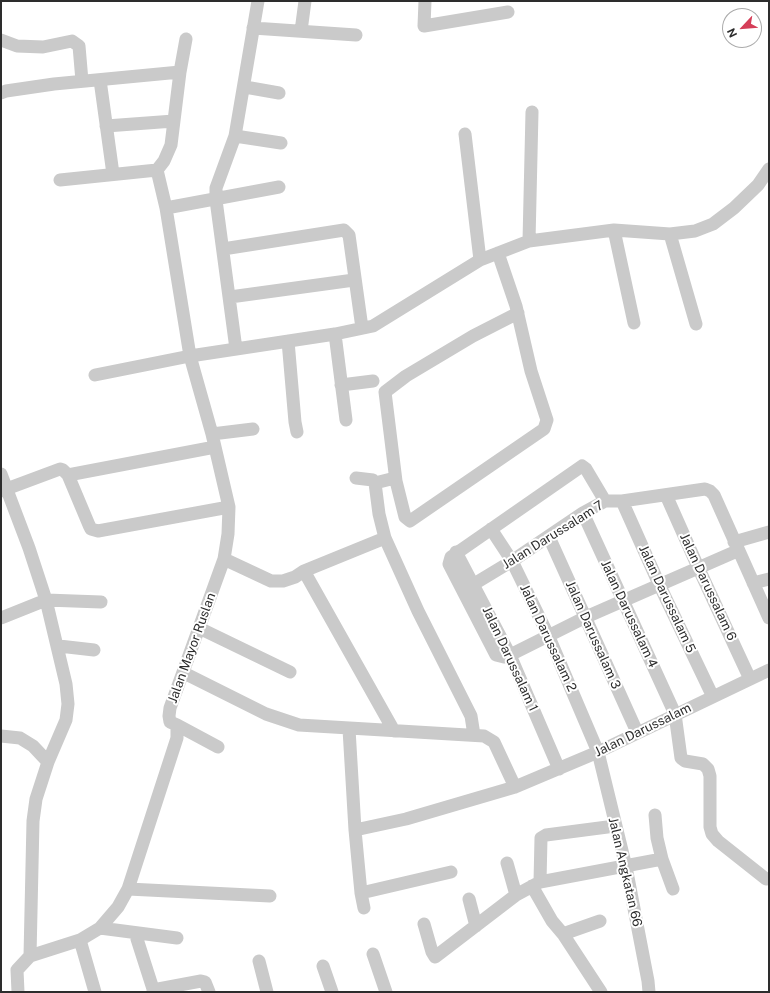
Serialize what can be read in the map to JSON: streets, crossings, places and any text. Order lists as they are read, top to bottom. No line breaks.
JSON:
{"streets":{"street":["Jalan Darussalam 7","Jalan Darussalam 6","Jalan Darussalam 5","Jalan Darussalam 4","Jalan Darussalam 3","Jalan Darussalam 2","Jalan Mayor Ruslan","Jalan Darussalam 1","Jalan Darussalam","Jalan Angkatan 66"]},"crossings":[["Jalan Darussalam 7","Jalan Darussalam 6"],["Jalan Darussalam 7","Jalan Darussalam 5"],["Jalan Darussalam 7","Jalan Darussalam 4"],["Jalan Darussalam 7","Jalan Darussalam 3"],["Jalan Darussalam 7","Jalan Darussalam 2"],["Jalan Darussalam 7","Jalan Darussalam 1"],["Jalan Darussalam 6","Jalan Darussalam"],["Jalan Darussalam 5","Jalan Darussalam"],["Jalan Darussalam 4","Jalan Darussalam"],["Jalan Darussalam 3","Jalan Darussalam"],["Jalan Darussalam 2","Jalan Darussalam"],["Jalan Darussalam 2","Jalan Angkatan 66"],["Jalan Darussalam 1","Jalan Darussalam"],["Jalan Darussalam","Jalan Angkatan 66"]],"north":"bottom left"}
